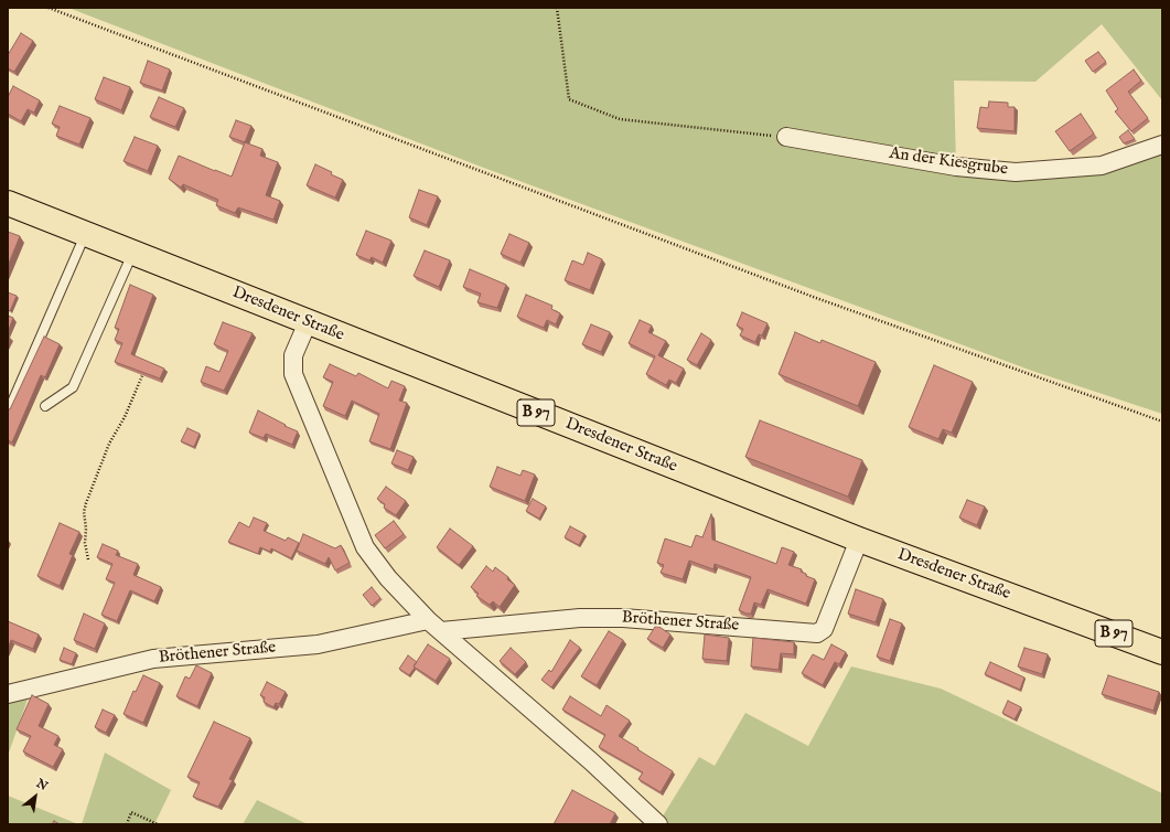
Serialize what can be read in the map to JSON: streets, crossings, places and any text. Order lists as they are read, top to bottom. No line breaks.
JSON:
{"streets":{"main road":["Dresdener Straße","B 97"],"street":["An der Kiesgrube","Bröthener Straße"]},"crossings":[["Dresdener Straße","Bröthener Straße"]],"north":"top right"}
